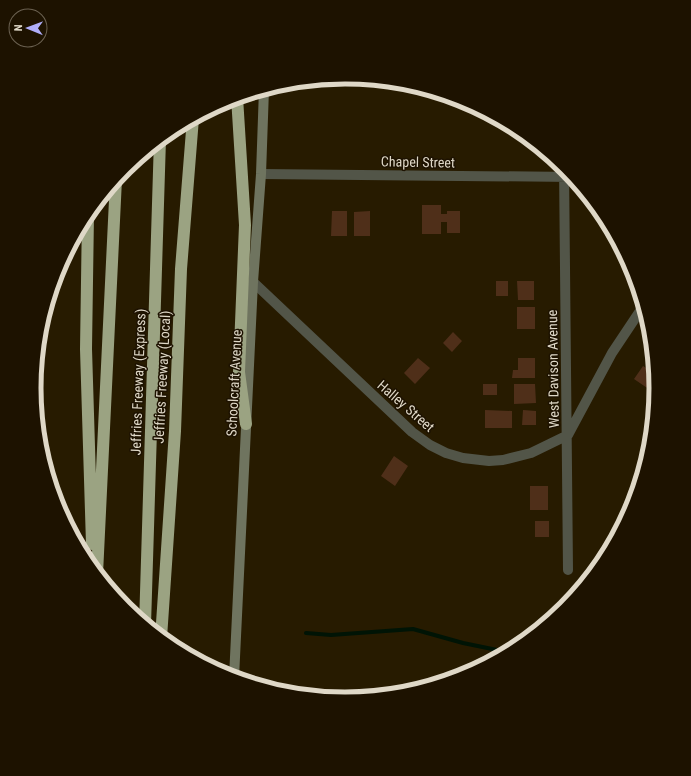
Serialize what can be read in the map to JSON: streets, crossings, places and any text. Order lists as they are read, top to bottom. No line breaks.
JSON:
{"streets":{"highway":["Jeffries Freeway (Local)","Jeffries Freeway (Express)"],"main road":["Schoolcraft Avenue"],"street":["Chapel Street","West Davison Avenue","Halley Street"]},"crossings":[["Chapel Street","Schoolcraft Avenue"],["West Davison Avenue","Halley Street"],["Schoolcraft Avenue","Halley Street"]],"north":"left"}
